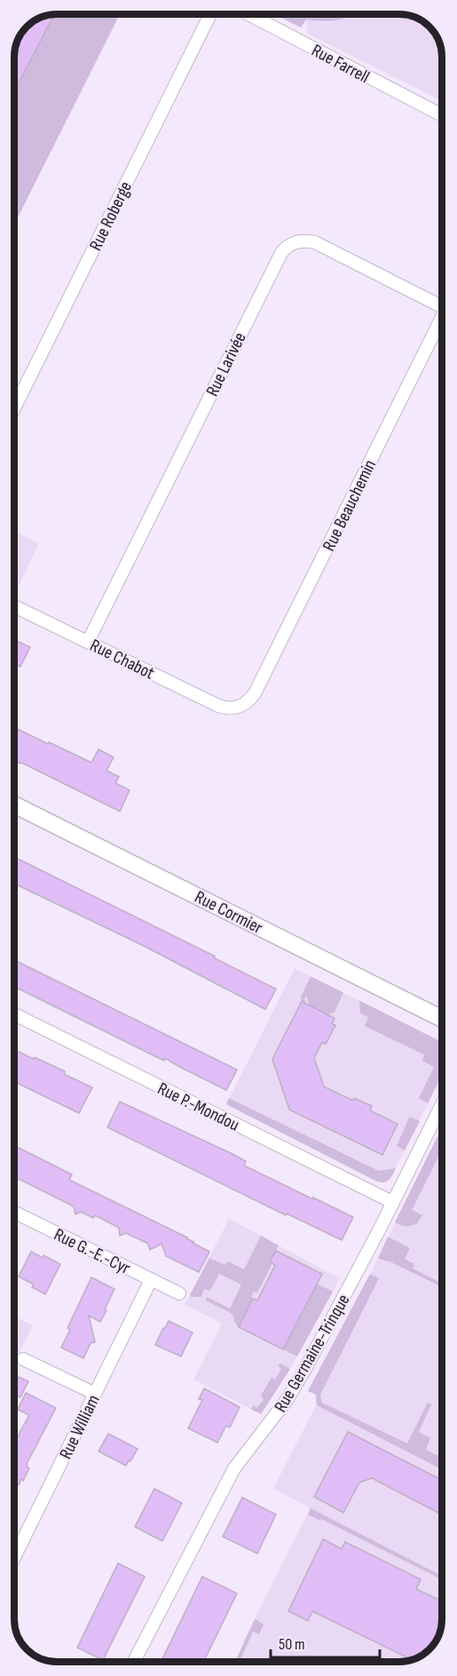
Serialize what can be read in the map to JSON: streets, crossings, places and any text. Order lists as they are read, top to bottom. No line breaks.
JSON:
{"streets":{"street":["Rue Farrell","Rue Roberge","Rue Larivée","Rue Beauchemin","Rue Chabot","Rue Cormier","Rue P.-Mondou","Rue G.-E.-Cyr","Rue Germaine-Trinque","Rue William"]},"crossings":[["Rue Larivée","Rue Chabot"],["Rue Beauchemin","Rue Chabot"],["Rue P.-Mondou","Rue Germaine-Trinque"],["Rue G.-E.-Cyr","Rue William"]],"scale_bar":"50 m"}
